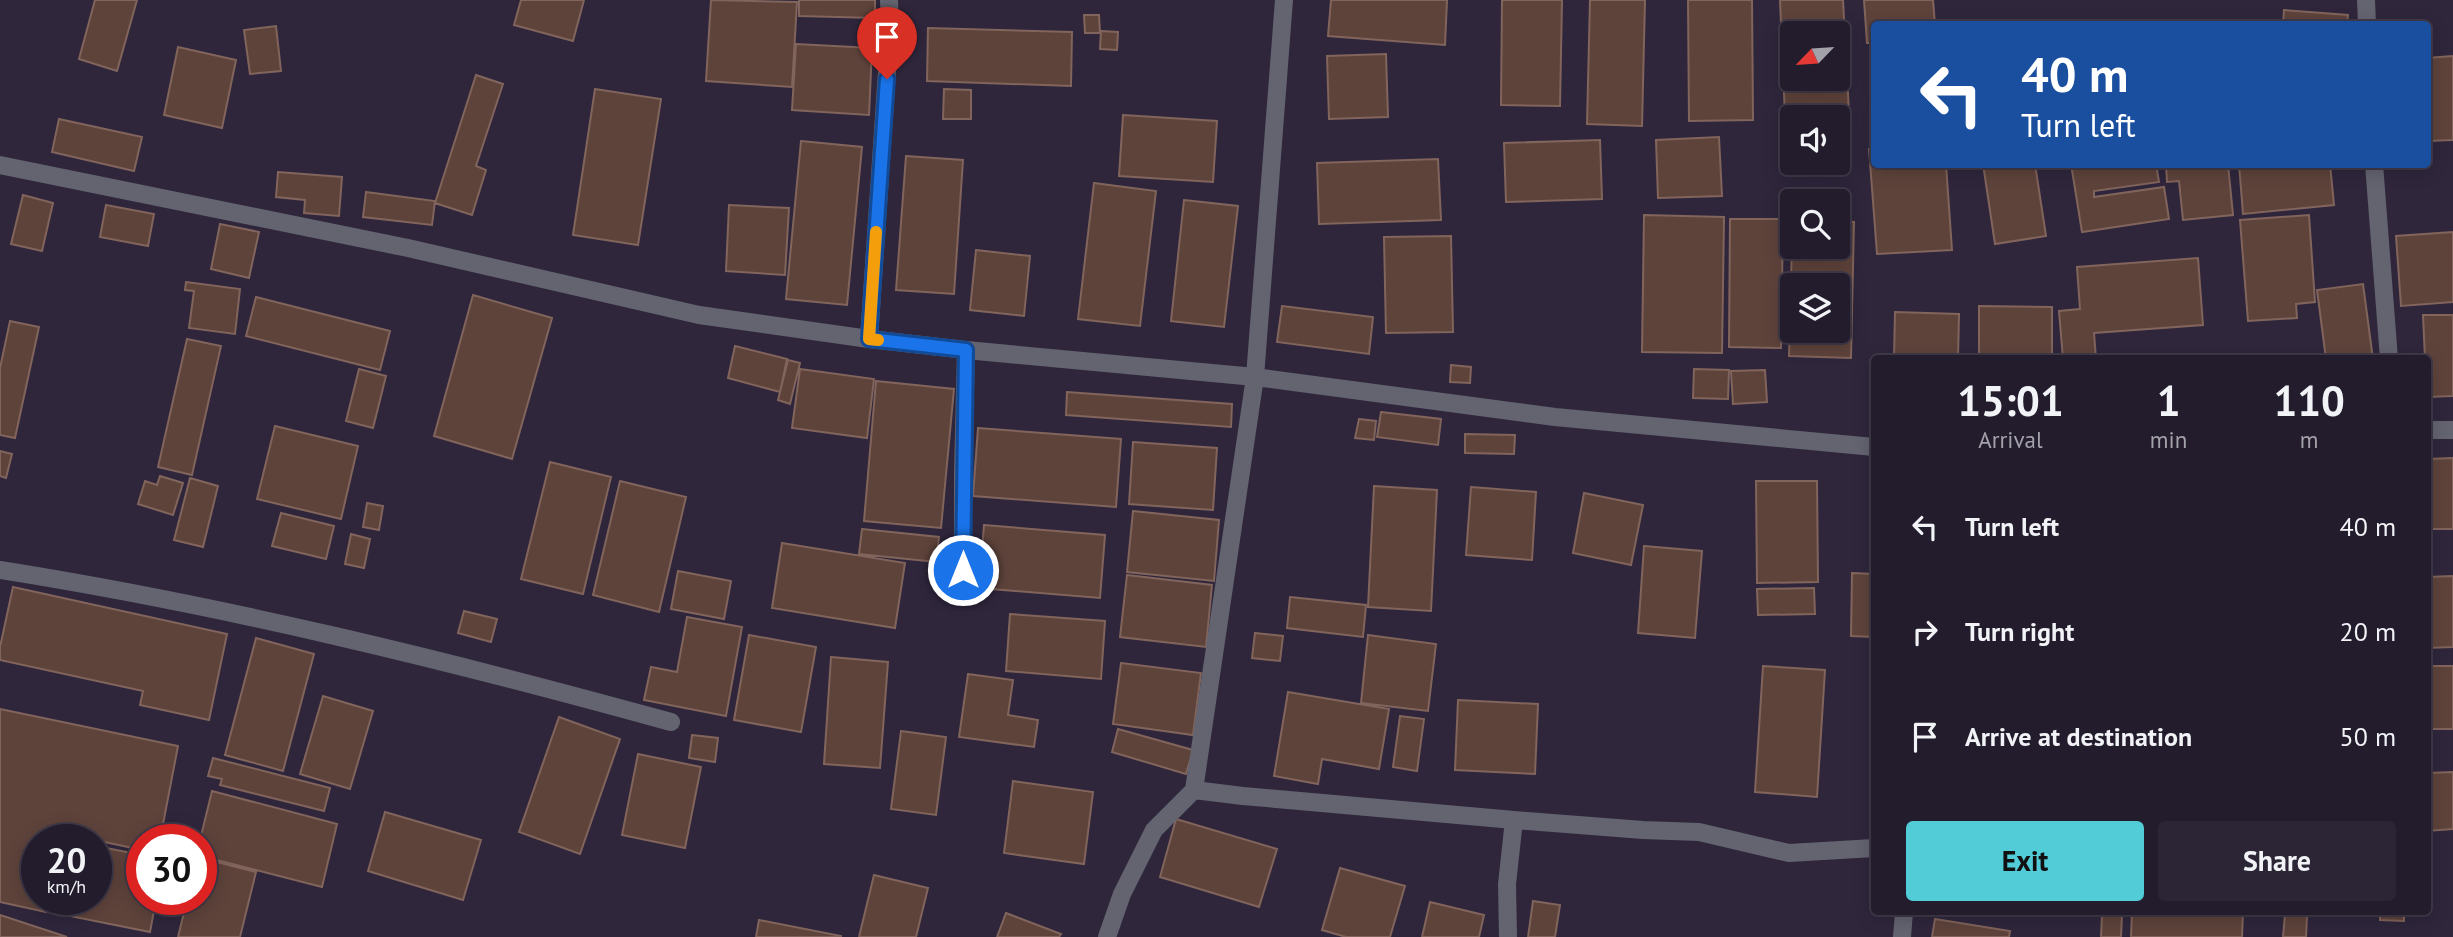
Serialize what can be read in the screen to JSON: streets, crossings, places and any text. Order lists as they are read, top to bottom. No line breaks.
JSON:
{"north":"bottom left","page":{"turn":["40 m","Turn left"],"eta":["15:01","Arrival","1","min","110","m"],"list":[{"name":"Turn left","value":"40 m"},{"name":"Turn right","value":"20 m"},{"name":"Arrive at destination","value":"50 m"}],"buttons":["Exit","Share"],"speed":"20 km/h","limit":"30"}}
